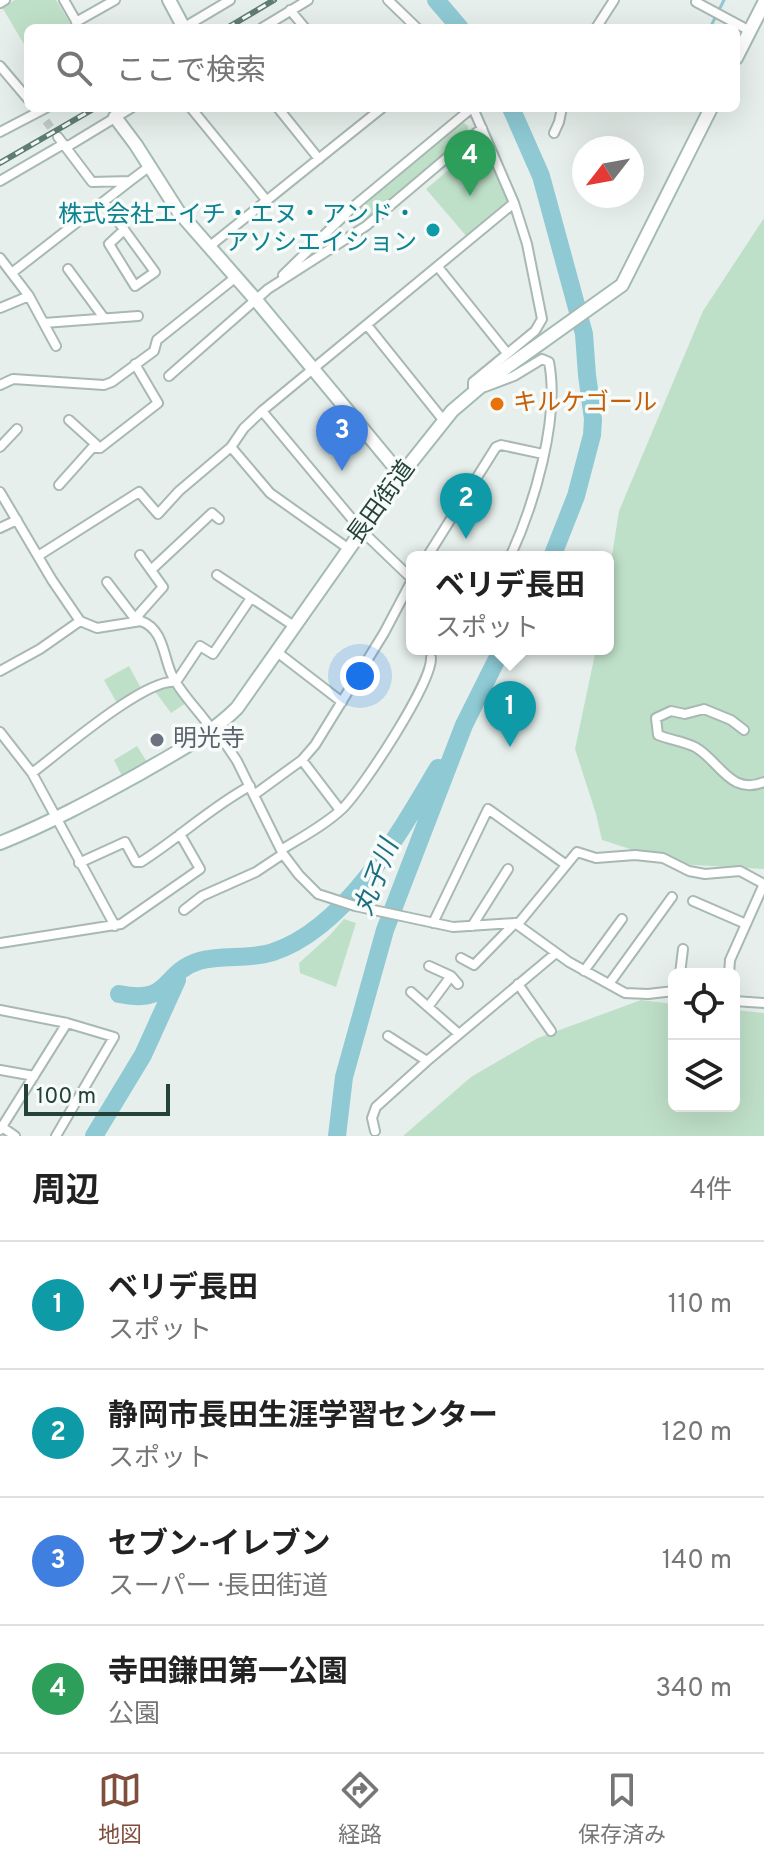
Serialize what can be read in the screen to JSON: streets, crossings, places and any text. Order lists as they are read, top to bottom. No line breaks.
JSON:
{"streets":{"main road":["長田街道"]},"water":["丸子川"],"places":["株式会社エイチ・エヌ・アンド・ アソシエイション","キルケゴール","明光寺"],"scale_bar":"100 m","north":"bottom left","page":{"search":"ここで検索","pins":["4","3","2","1"],"popup":["ベリデ長田","スポット"],"scale":"100 m","heading":["周辺","4件"],"list":[{"mark":"1","name":"ベリデ長田","note":"スポット","value":"110 m"},{"mark":"2","name":"静岡市長田生涯学習センター","note":"スポット","value":"120 m"},{"mark":"3","name":"セブン-イレブン","note":"スーパー · 長田街道","value":"140 m"},{"mark":"4","name":"寺田鎌田第一公園","note":"公園","value":"340 m"}],"nav":["地図","経路","保存済み"]}}
